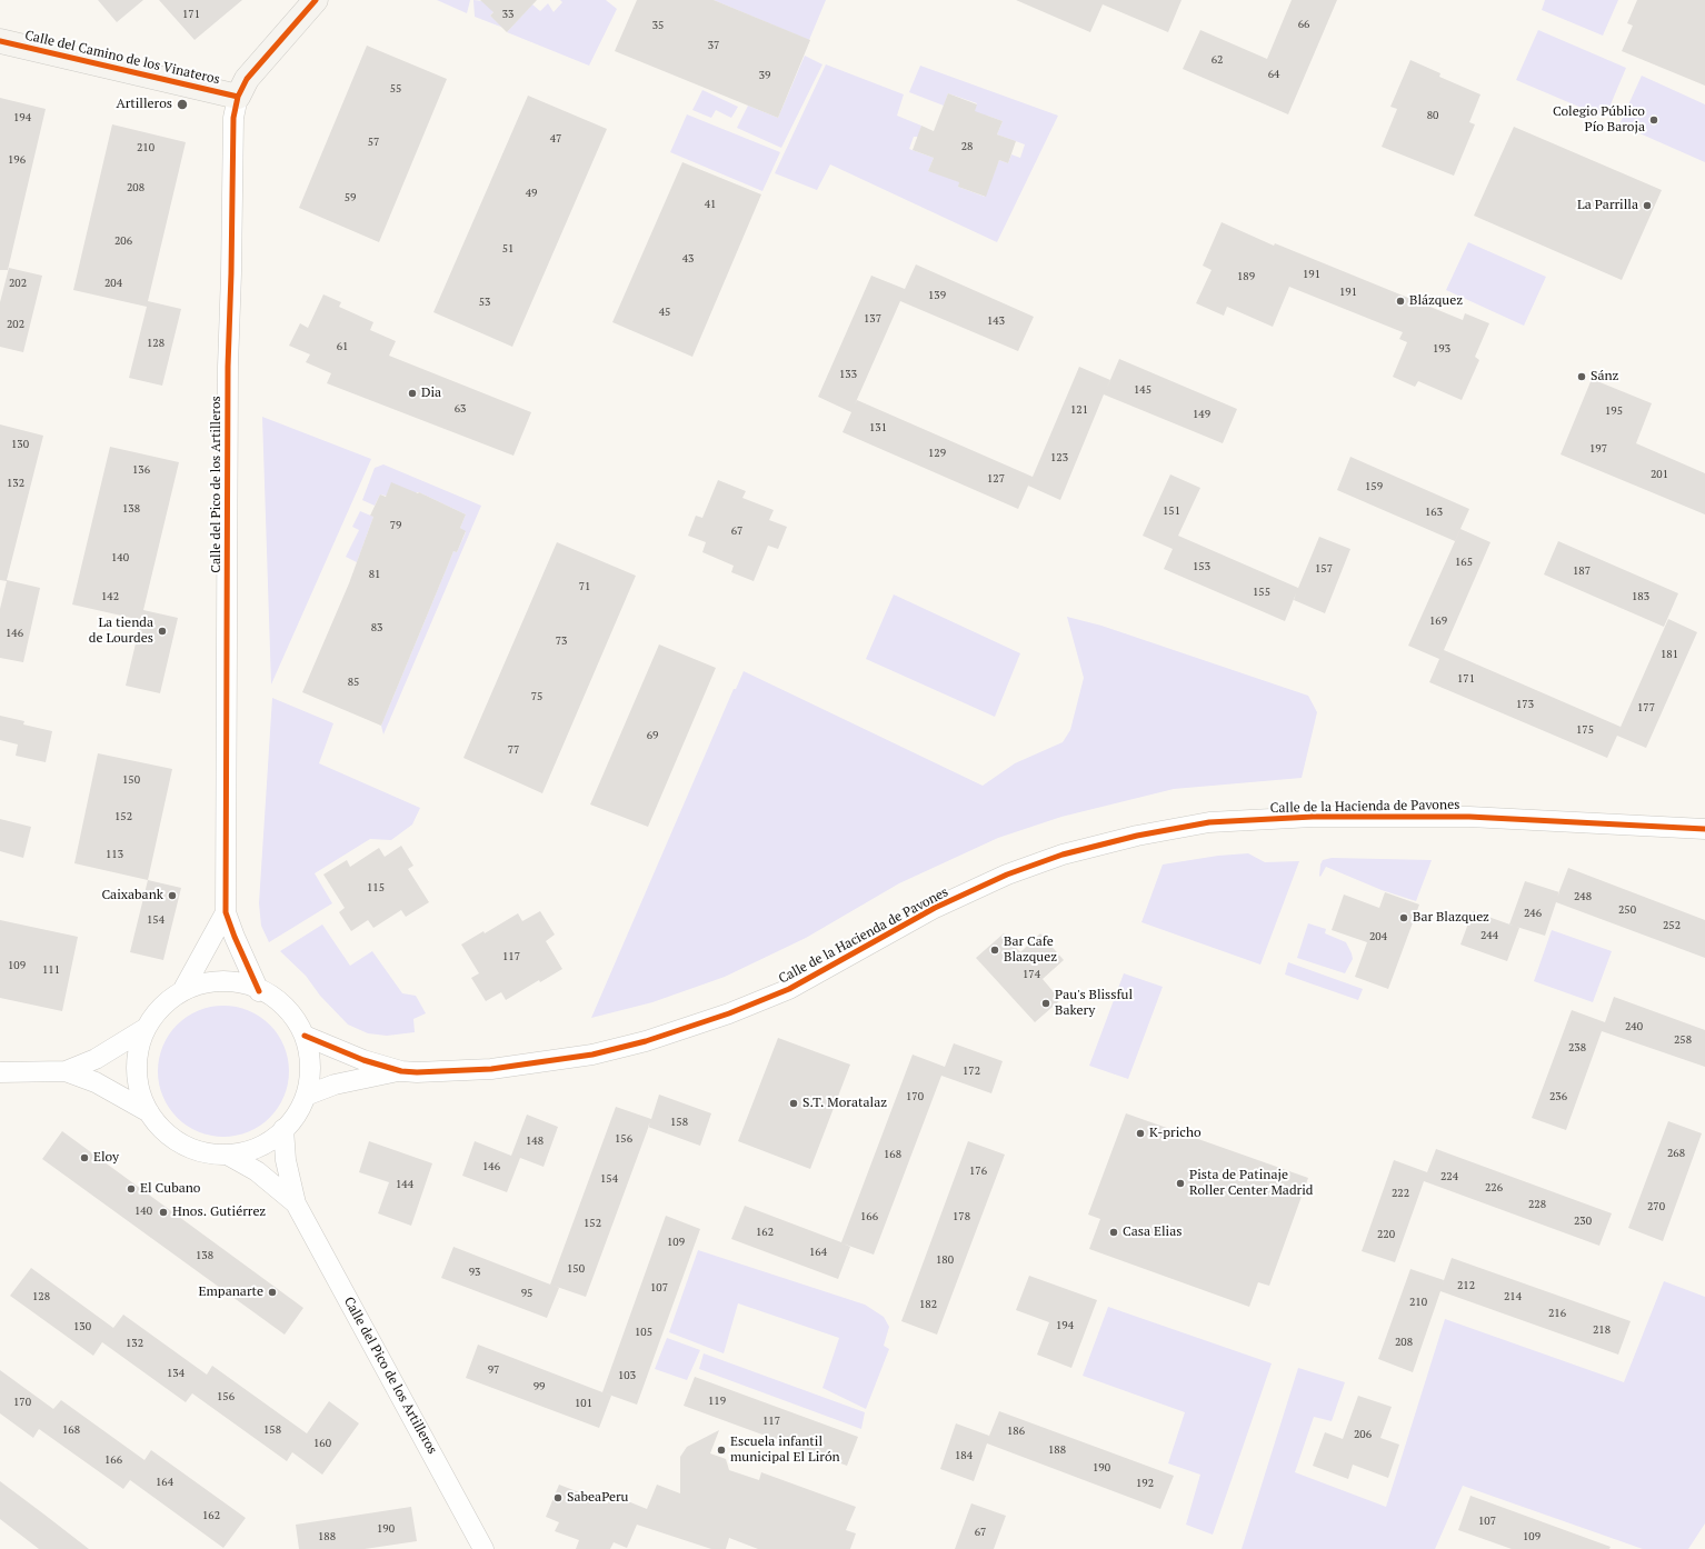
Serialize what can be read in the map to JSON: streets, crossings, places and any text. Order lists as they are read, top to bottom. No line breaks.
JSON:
{"streets":{"street":["Calle del Camino de los Vinateros","Calle del Pico de los Artilleros","Calle de la Hacienda de Pavones"]},"crossings":[["Calle del Camino de los Vinateros","Calle del Pico de los Artilleros"]],"places":["Artilleros","Colegio Público Pío Baroja","La Parrilla","Blázquez","Sánz","Dia","La tienda de Lourdes","Caixabank","Bar Blazquez","Bar Cafe Blazquez","Pau's Blissful Bakery","S.T. Moratalaz","K-pricho","Eloy","Pista de Patinaje Roller Center Madrid","El Cubano","Hnos. Gutiérrez","Casa Elias","Empanarte","Escuela infantil municipal El Lirón","SabeaPeru"],"house_numbers":["171","33","66","35","37","62","64","39","55","80","194","47","57","28","210","196","208","49","59","41","206","51","43","191","189","202","204","191","139","53","45","137","143","202","128","61","193","133","145","63","121","195","149","131","130","197","129","123","136","201","127","132","159","138","151","163","79","67","140","165","153","157","187","81","71","155","142","183","169","83","146","73","181","171","85","75","173","177","175","69","77","150","152","113","115","248","250","246","154","252","244","204","117","109","111","174","240","258","238","172","170","236","158","156","148","268","168","146","176","224","154","144","226","222","228","270","140","166","178","230","152","162","220","109","164","138","180","150","93","212","107","95","128","214","210","182","216","194","130","218","105","208","132","97","134","103","99","156","119","170","101","117","168","158","186","206","160","188","184","166","190","164","192","162","107","190","67","188","109"]}
